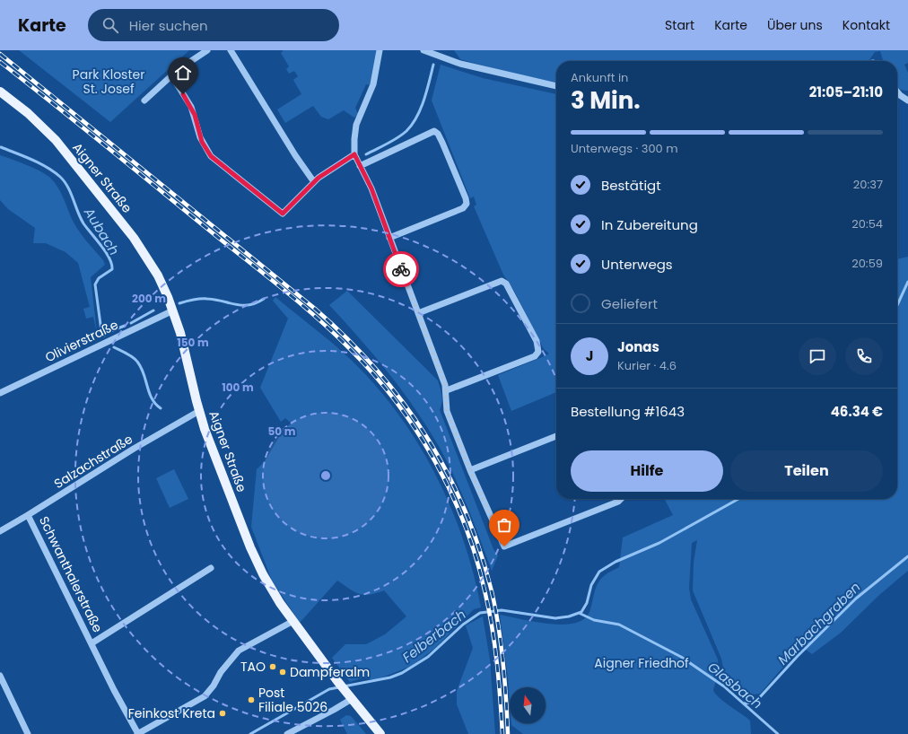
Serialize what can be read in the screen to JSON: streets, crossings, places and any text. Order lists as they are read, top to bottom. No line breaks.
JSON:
{"streets":{"main road":["Aigner Straße"],"street":["Olivierstraße","Salzachstraße","Schwanthalerstraße"]},"crossings":[["Aigner Straße","Olivierstraße"],["Aigner Straße","Salzachstraße"],["Salzachstraße","Schwanthalerstraße"]],"water":["Aubach","Marbachgraben","Felberbach","Glasbach"],"parks":["Park Kloster St. Josef","Aigner Friedhof"],"places":["TAO","Dampferalm","Post Filiale 5026","Feinkost Kreta"],"north":"top","page":{"header":"Karte","search":"Hier suchen","nav":["Start","Karte","Über uns","Kontakt"],"heading":["3 Min.","Ankunft in","21:05–21:10"],"panel":["Jonas","Kurier · 4.6","Bestellung #1643","46.34 €"],"bar":"Unterwegs · 300 m","list":[["Bestätigt","20:37"],["In Zubereitung","20:54"],["Unterwegs","20:59"],"Geliefert"],"round":"J","buttons":["Hilfe","Teilen"]},"rings":["200 m","150 m","100 m","50 m"]}
